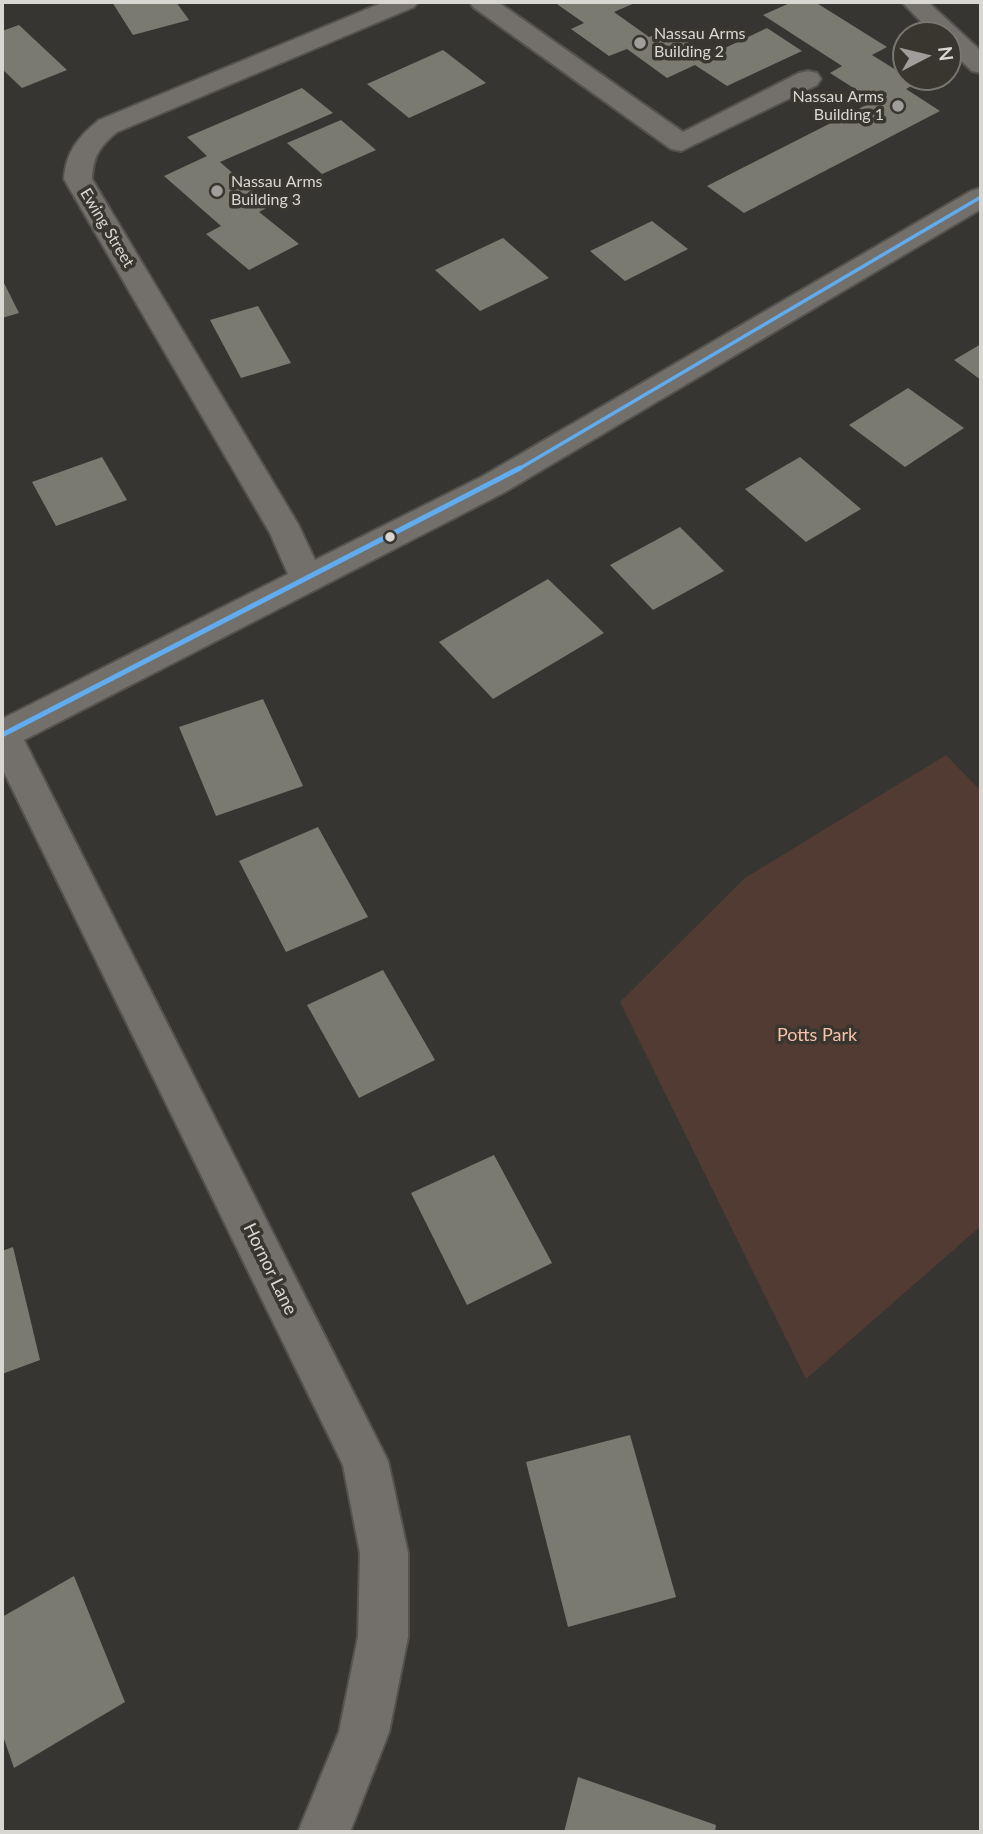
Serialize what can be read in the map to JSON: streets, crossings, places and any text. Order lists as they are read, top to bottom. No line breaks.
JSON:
{"streets":{"street":["Ewing Street","Hornor Lane"]},"parks":["Potts Park"],"places":["Nassau Arms Building 2","Nassau Arms Building 1","Nassau Arms Building 3"],"north":"right"}
